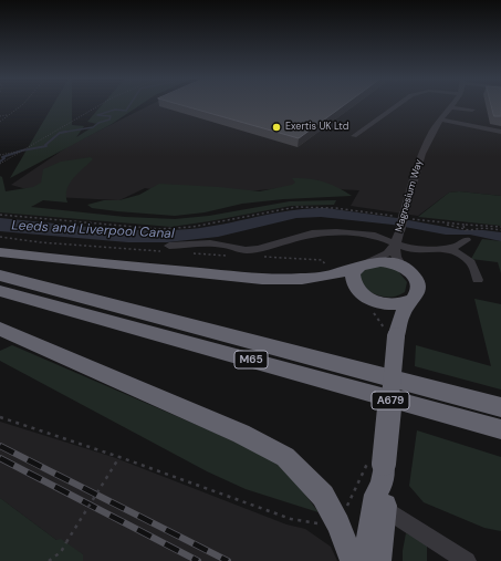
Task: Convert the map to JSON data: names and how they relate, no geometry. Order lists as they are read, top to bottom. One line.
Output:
{"streets":{"highway":["M65","A679"],"street":["Magnesium Way"]},"crossings":[["Magnesium Way","A679"]],"water":["Leeds and Liverpool Canal"],"places":["Exertis UK Ltd"]}
